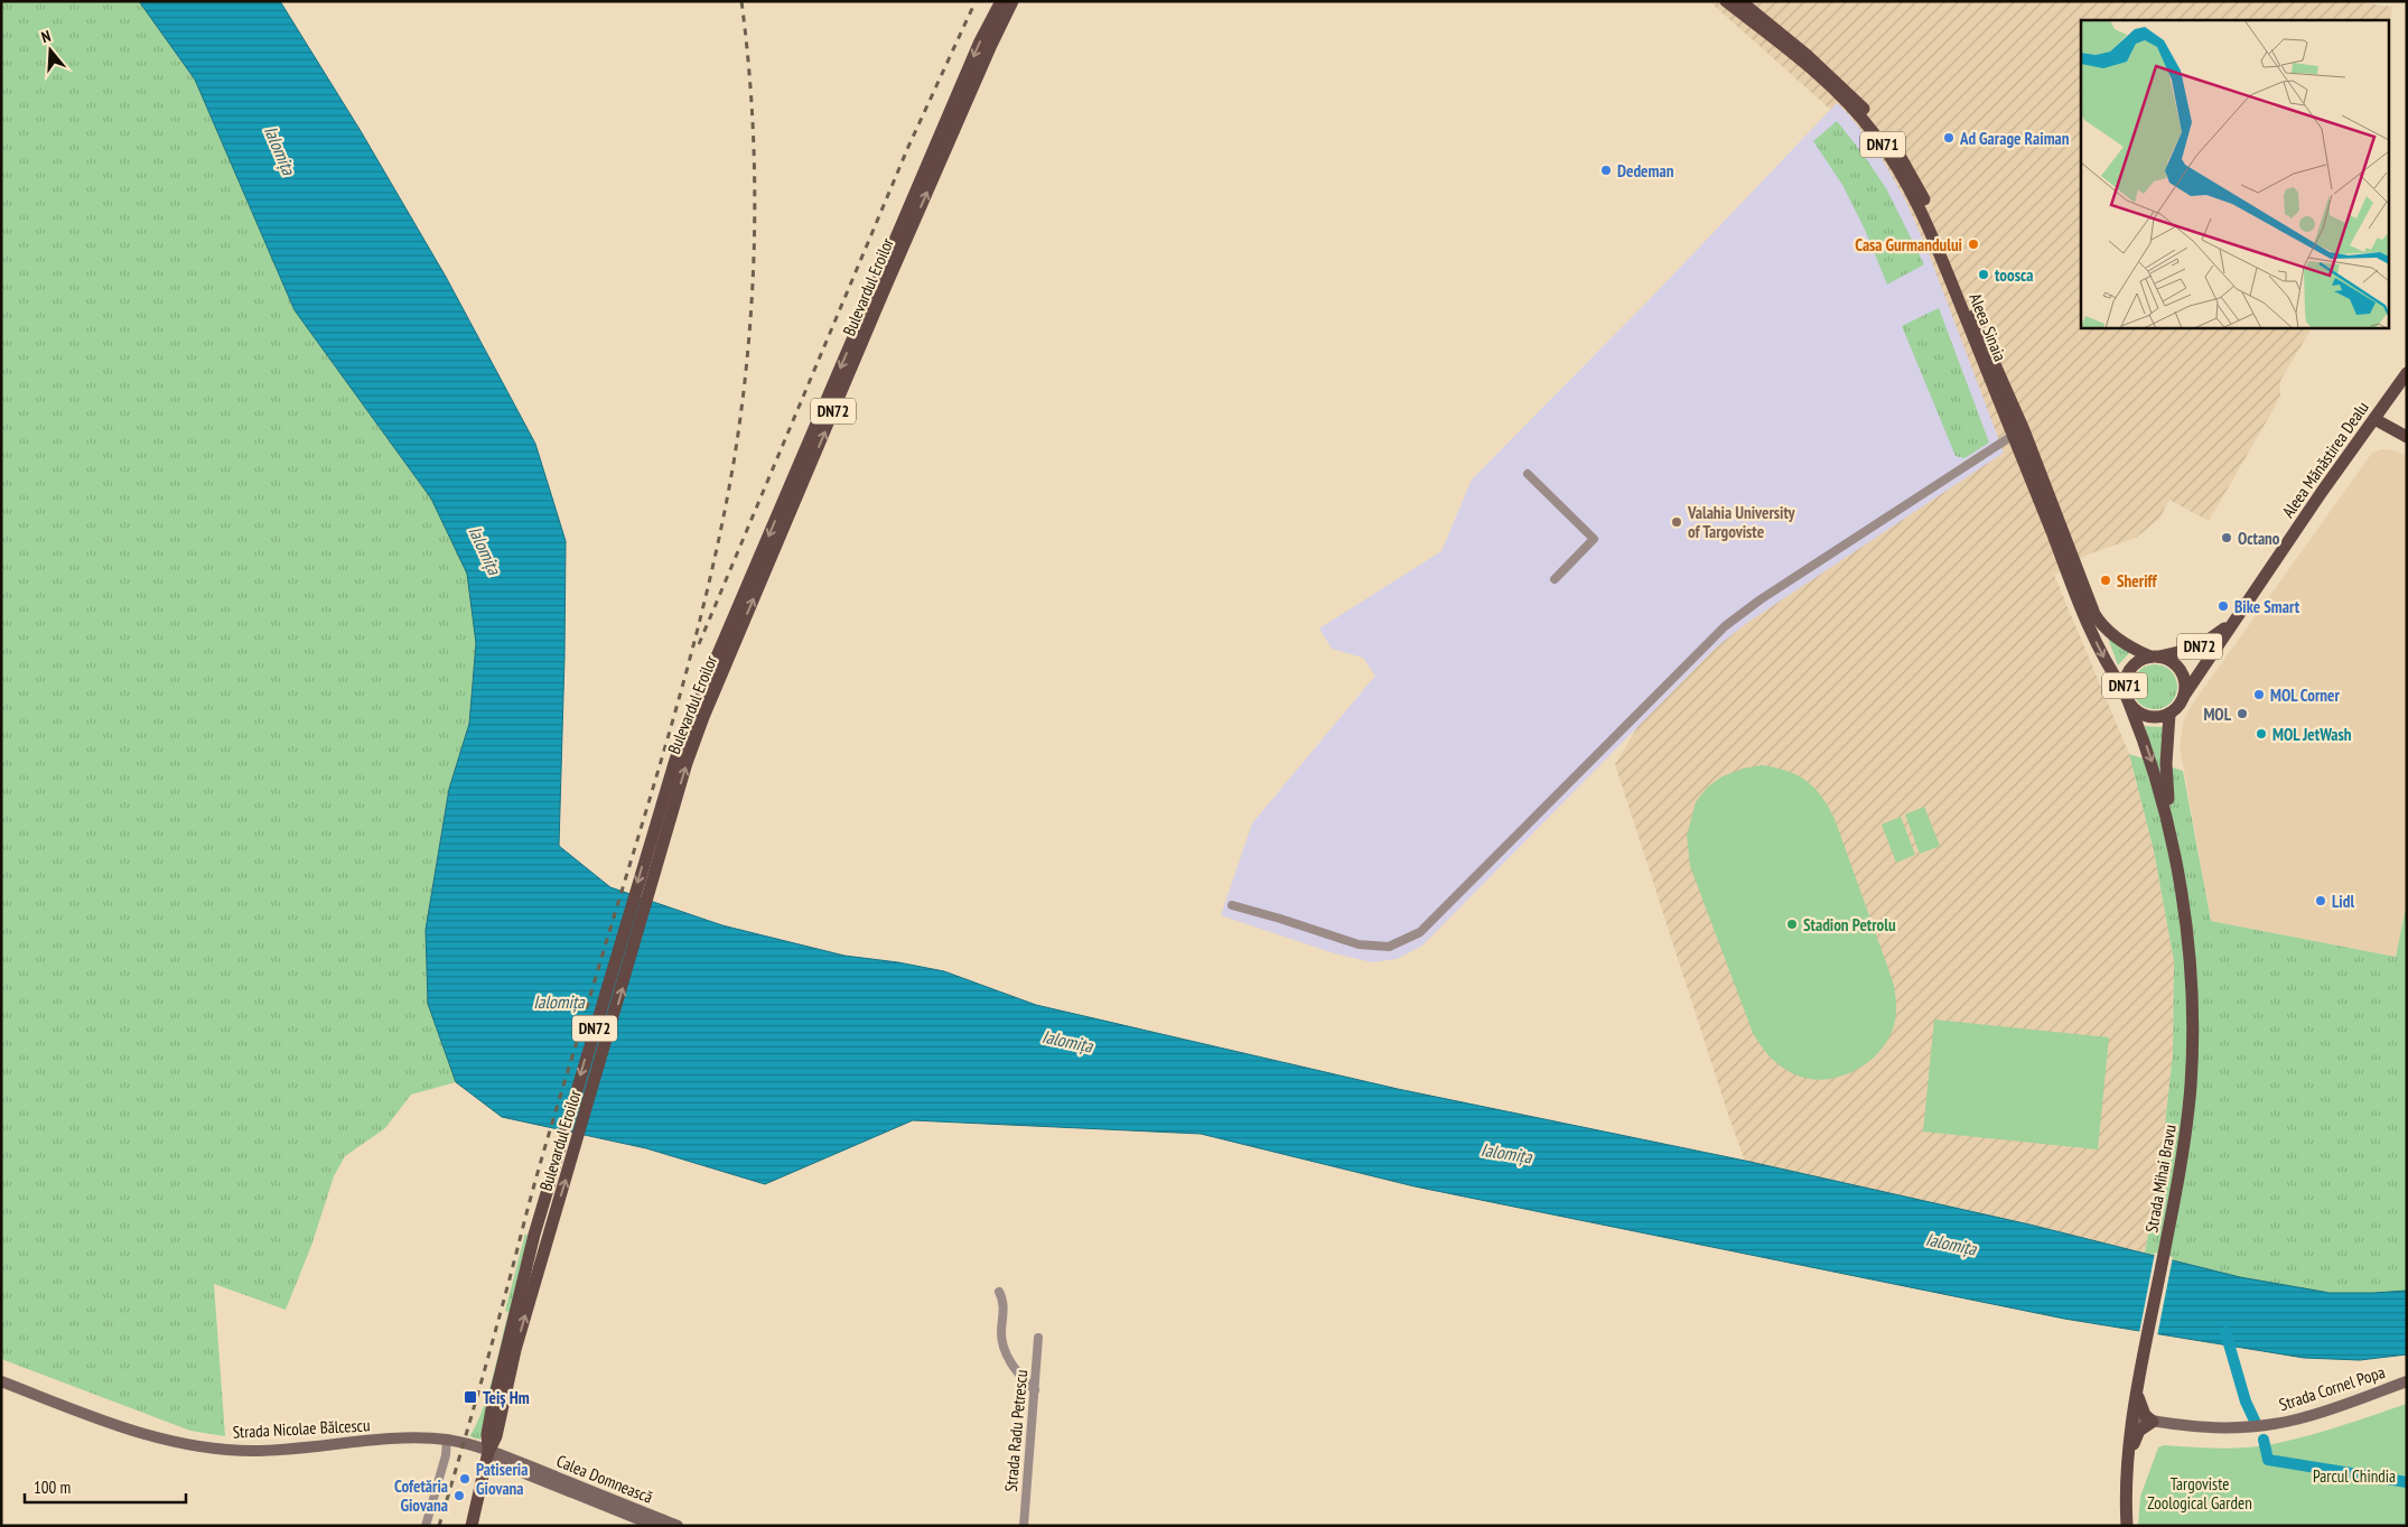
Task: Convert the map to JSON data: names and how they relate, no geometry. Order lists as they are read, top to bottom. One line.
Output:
{"streets":{"main road":["DN71","Bulevardul Eroilor","Aleea Sinaia","DN72","Aleea Mănăstirea Dealu","Strada Mihai Bravu","Strada Cornel Popa","Strada Nicolae Bălcescu","Calea Domnească"],"street":["Strada Radu Petrescu"]},"crossings":[["DN71","Aleea Sinaia"],["DN71","Aleea Mănăstirea Dealu"],["DN71","Strada Mihai Bravu"],["Bulevardul Eroilor","Strada Nicolae Bălcescu"],["Bulevardul Eroilor","Calea Domnească"],["Aleea Sinaia","Aleea Mănăstirea Dealu"],["Aleea Sinaia","Strada Mihai Bravu"],["Aleea Mănăstirea Dealu","Strada Mihai Bravu"],["Strada Mihai Bravu","Strada Cornel Popa"],["Strada Nicolae Bălcescu","Calea Domnească"]],"water":["Ialomița"],"parks":["Parcul Chindia","Targoviste Zoological Garden"],"places":{"other":["Ad Garage Raiman","Dedeman","Casa Gurmandului","toosca","Valahia University of Targoviste","Octano","Sheriff","Bike Smart","MOL Corner","MOL","MOL JetWash","Lidl","Stadion Petrolu","Patiseria Giovana","Cofetăria Giovana"],"transit":["Teiș Hm"]},"scale_bar":"100 m","north":"top"}
